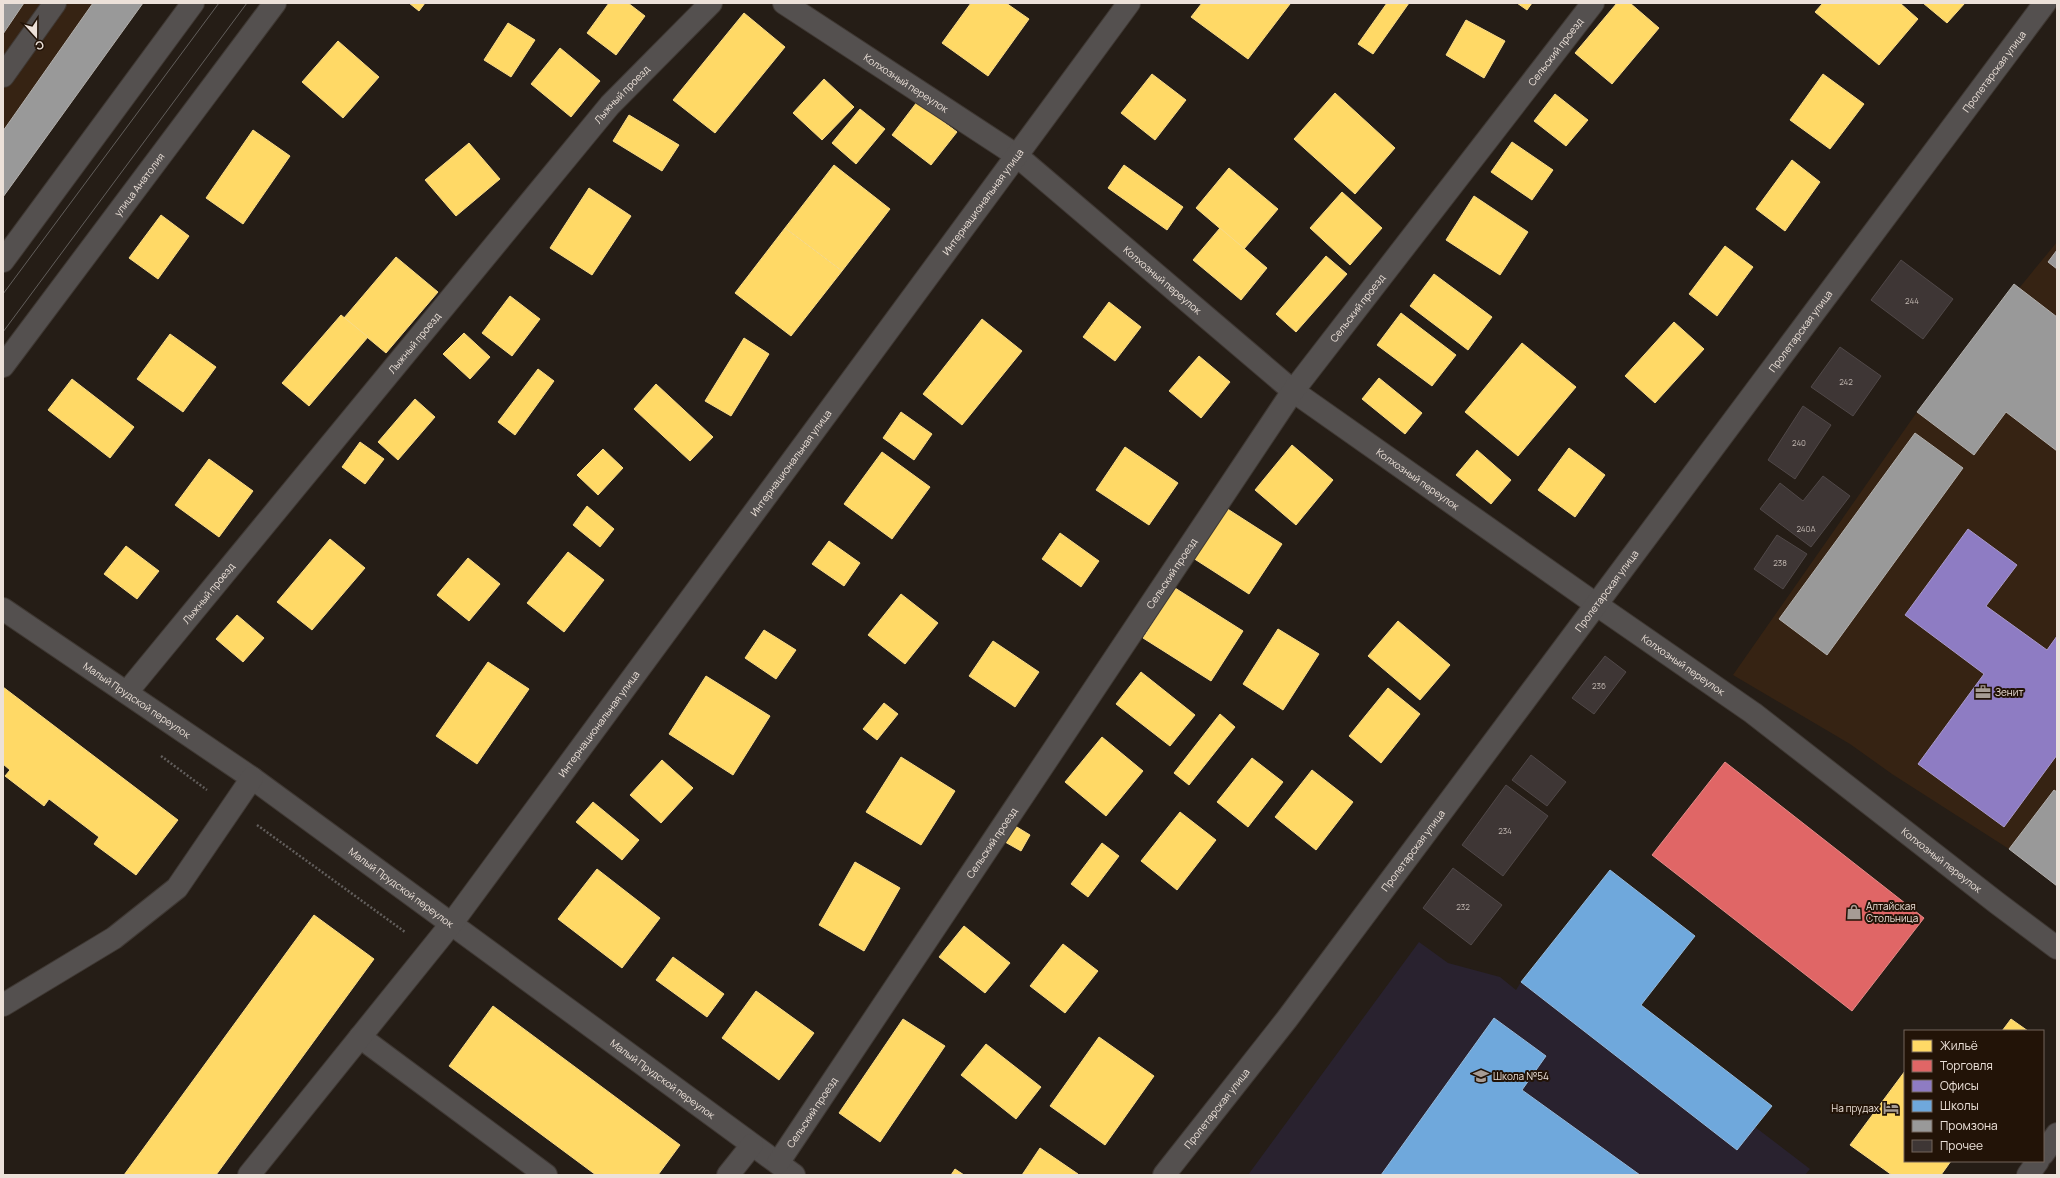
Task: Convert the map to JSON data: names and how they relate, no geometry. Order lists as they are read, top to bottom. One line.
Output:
{"streets":{"street":["Сельский проезд","Пролетарская улица","Колхозный переулок","Лыжный проезд","улица Анатолия","Интернациональная улица","Малый Прудской переулок"]},"crossings":[["Сельский проезд","Колхозный переулок"],["Сельский проезд","Малый Прудской переулок"],["Пролетарская улица","Колхозный переулок"],["Колхозный переулок","Интернациональная улица"],["Лыжный проезд","Малый Прудской переулок"],["Интернациональная улица","Малый Прудской переулок"]],"places":{"office":["Зенит"],"shop":["Алтайская Стольница"],"school or university":["Школа №54"],"hotel":["На прудах"]},"house_numbers":["244","242","240","240А","238","236","234","232"],"legend":["Жильё","Торговля","Офисы","Школы","Промзона","Прочее"],"north":"bottom"}
